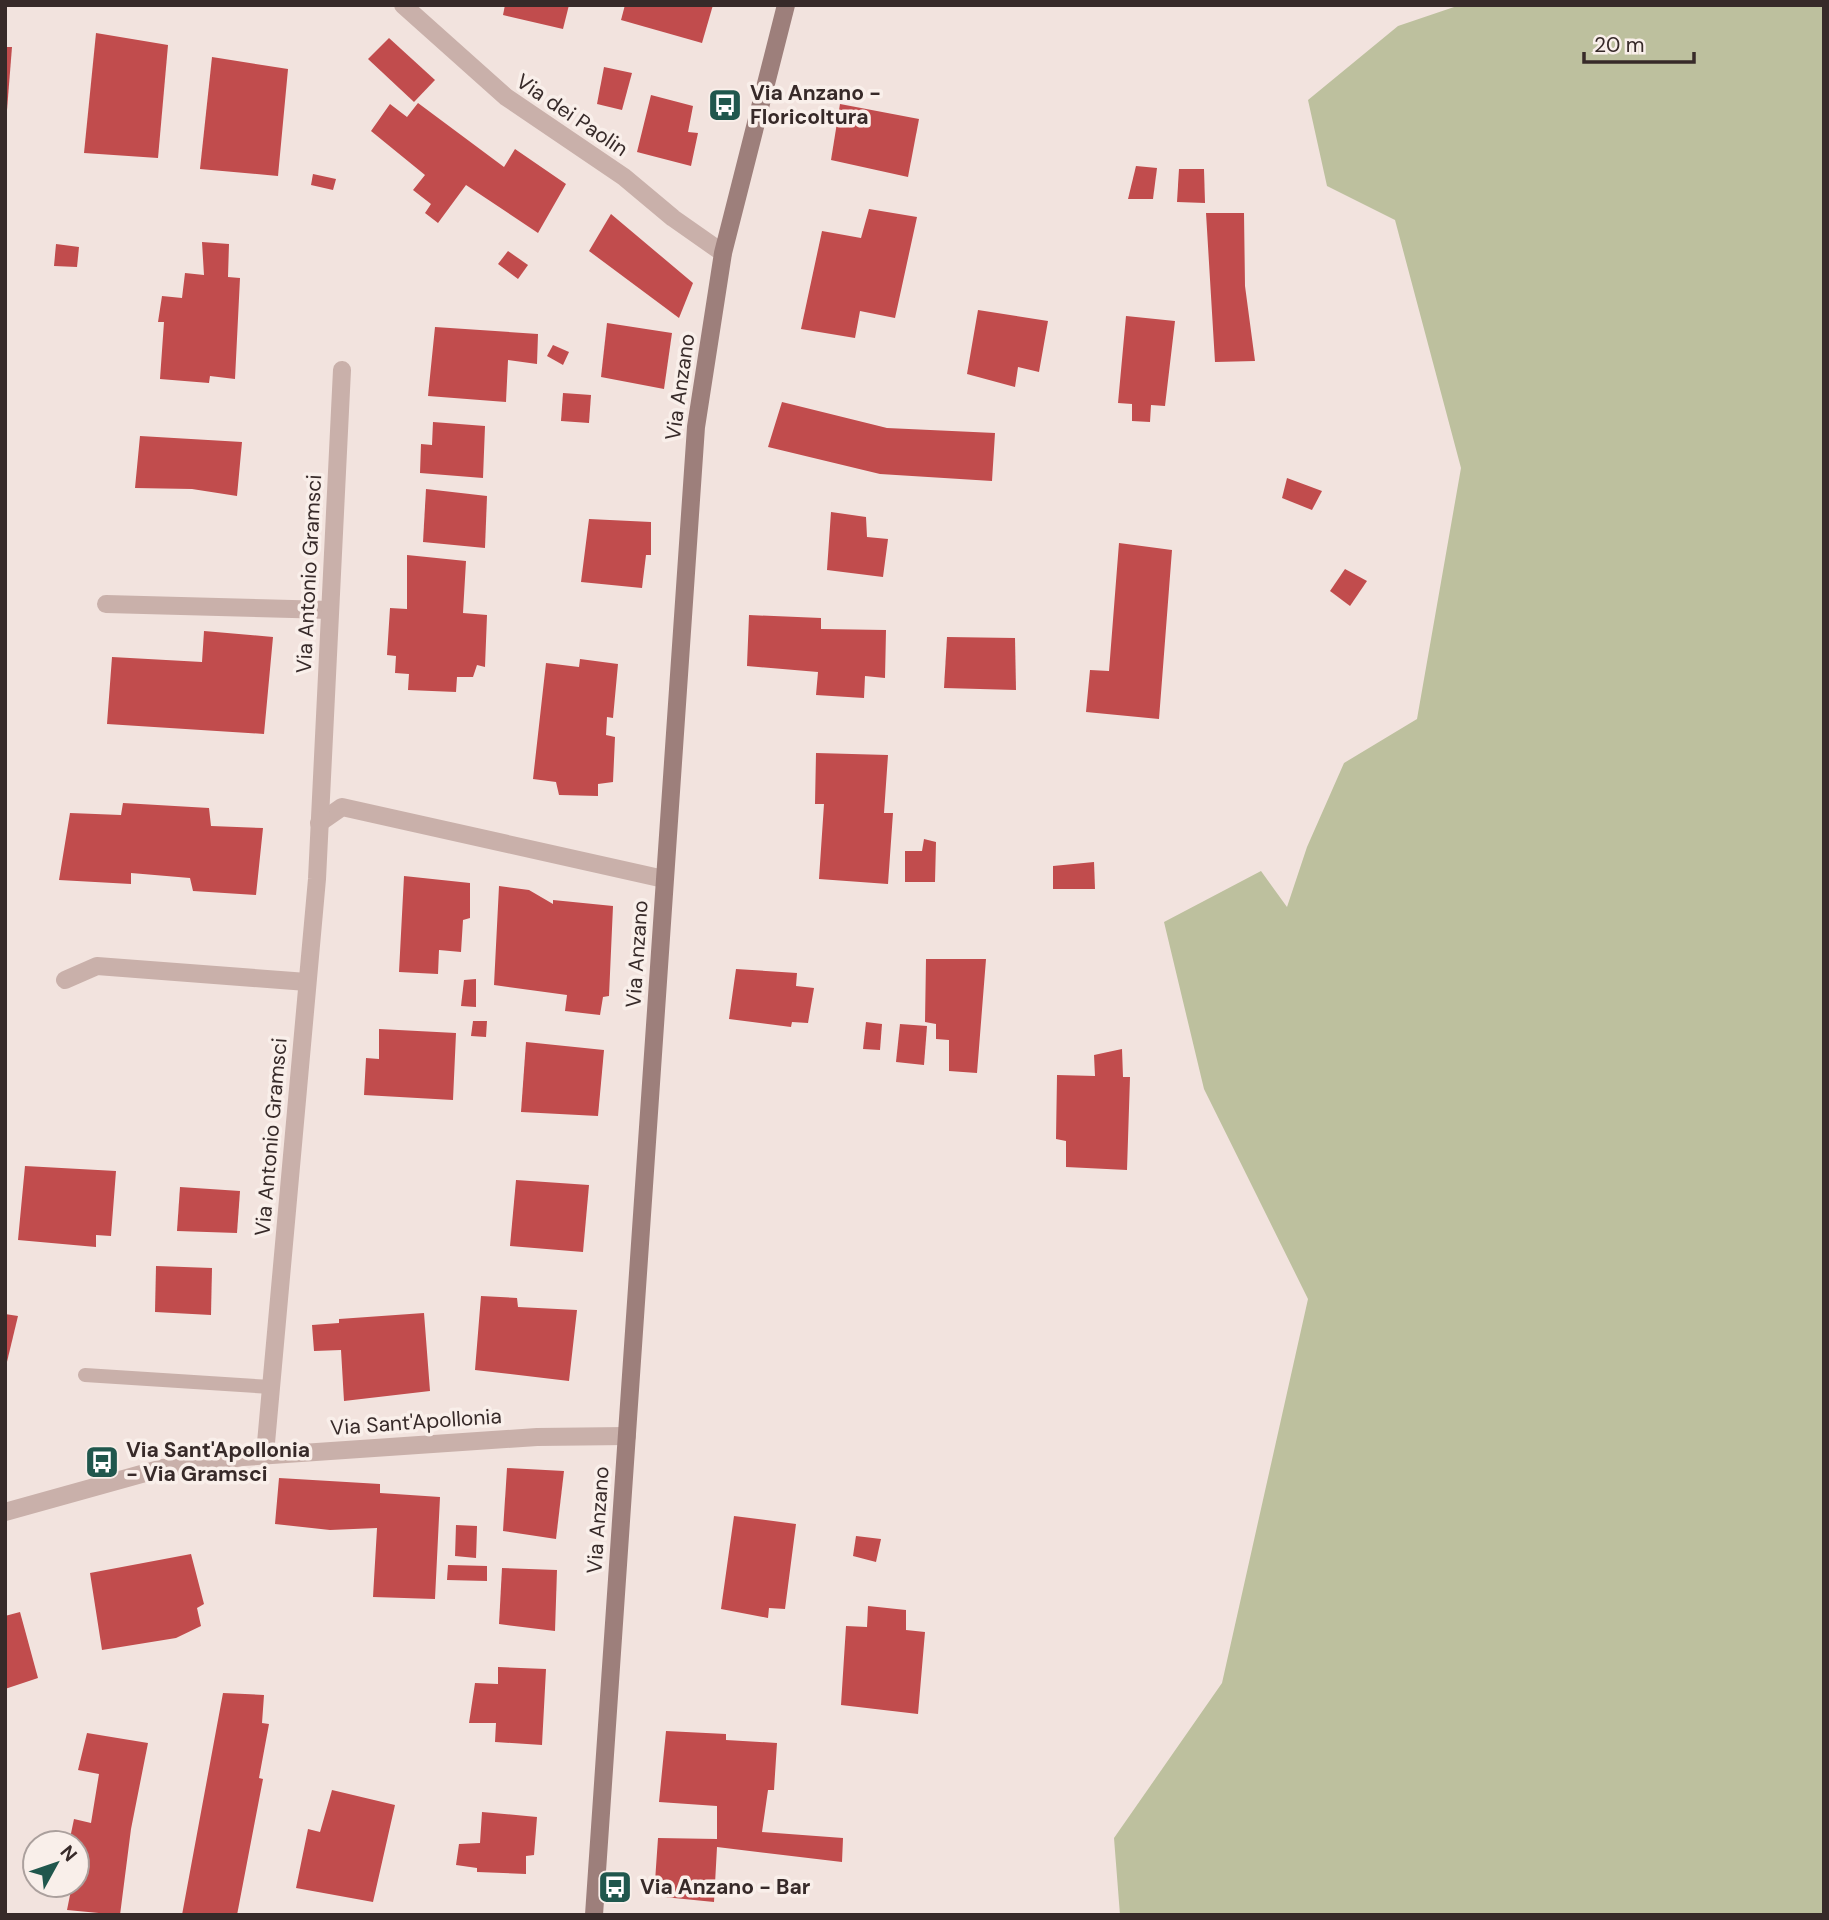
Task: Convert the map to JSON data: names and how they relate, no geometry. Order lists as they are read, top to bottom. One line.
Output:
{"streets":{"main road":["Via Anzano"],"street":["Via dei Paolin","Via Antonio Gramsci","Via Sant'Apollonia"]},"crossings":[["Via dei Paolin","Via Anzano"],["Via Anzano","Via Sant'Apollonia"],["Via Antonio Gramsci","Via Sant'Apollonia"]],"places":{"bus stop":["Via Anzano - Floricoltura","Via Sant'Apollonia - Via Gramsci","Via Anzano - Bar"]},"scale_bar":"20 m","north":"top right"}
